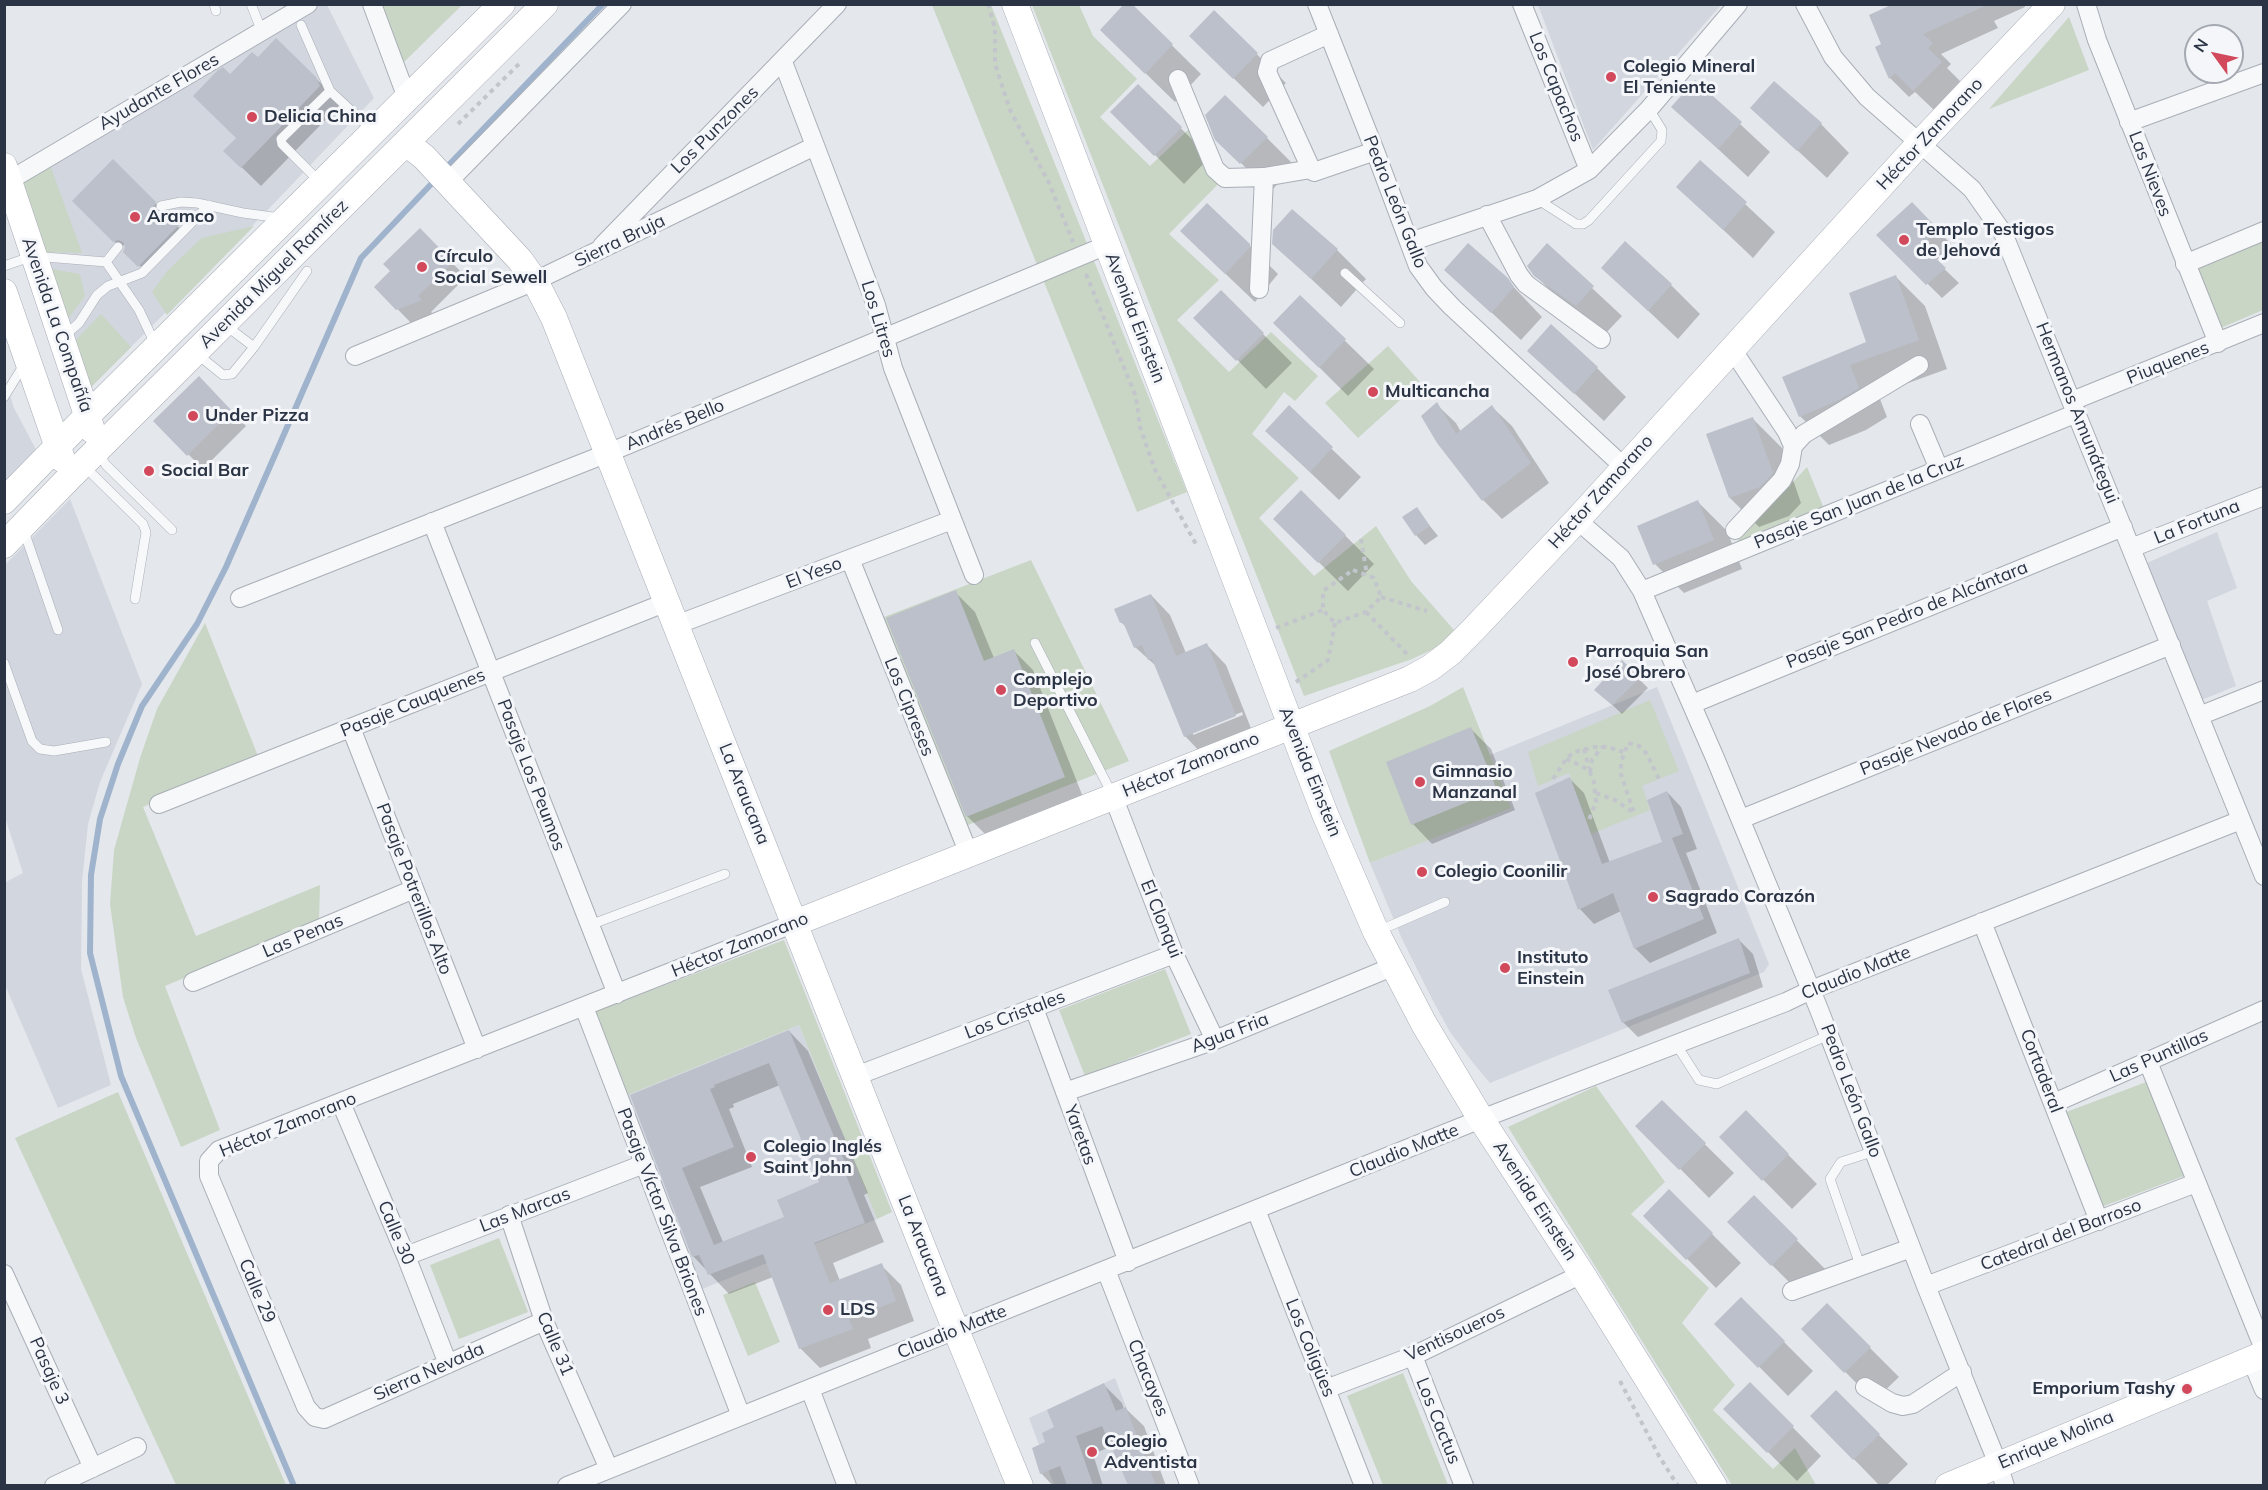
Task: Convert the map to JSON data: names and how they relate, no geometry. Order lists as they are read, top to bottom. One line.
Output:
{"streets":{"main road":["Héctor Zamorano","Avenida Miguel Ramírez","Avenida Einstein","Avenida La Compañía","La Araucana","Enrique Molina"],"street":["Los Capachos","Ayudante Flores","Los Punzones","Las Nieves","Pedro León Gallo","Sierra Bruja","Los Litres","Piuquenes","Hermanos Amunátegui","Andrés Bello","Pasaje San Juan de la Cruz","La Fortuna","El Yeso","Pasaje San Pedro de Alcántara","Pasaje Cauquenes","Los Cipreses","Pasaje Nevado de Flores","Pasaje Los Peumos","Pasaje Potrerillos Alto","El Clonqui","Las Penas","Claudio Matte","Los Cristales","Agua Fria","Las Puntillas","Cortaderal","Yaretas","Las Marcas","Pasaje Víctor Silva Briones","Calle 30","Catedral del Barroso","Calle 29","Ventisoueros","Calle 31","Los Coligües","Pasaje 3","Sierra Nevada","Chacayes","Los Cactus"]},"crossings":[["Ayudante Flores","Avenida La Compañía"],["Los Punzones","Sierra Bruja"],["Los Punzones","Los Litres"],["Héctor Zamorano","Pedro León Gallo"],["Héctor Zamorano","Avenida Einstein"],["Héctor Zamorano","Hermanos Amunátegui"],["Héctor Zamorano","Los Cipreses"],["Héctor Zamorano","Pasaje Los Peumos"],["Héctor Zamorano","La Araucana"],["Héctor Zamorano","Pasaje Potrerillos Alto"],["Héctor Zamorano","El Clonqui"],["Héctor Zamorano","Pasaje Víctor Silva Briones"],["Héctor Zamorano","Calle 30"],["Héctor Zamorano","Calle 29"],["Las Nieves","Piuquenes"],["Pedro León Gallo","Pasaje San Juan de la Cruz"],["Pedro León Gallo","Pasaje San Pedro de Alcántara"],["Pedro León Gallo","Pasaje Nevado de Flores"],["Pedro León Gallo","Claudio Matte"],["Pedro León Gallo","Catedral del Barroso"],["Pedro León Gallo","Enrique Molina"],["Sierra Bruja","Los Litres"],["Sierra Bruja","La Araucana"],["Avenida Miguel Ramírez","Avenida La Compañía"],["Avenida Miguel Ramírez","La Araucana"],["Avenida Einstein","Andrés Bello"],["Avenida Einstein","Claudio Matte"],["Avenida Einstein","Agua Fria"],["Avenida Einstein","Ventisoueros"],["Los Litres","Andrés Bello"],["Los Litres","El Yeso"],["Piuquenes","Hermanos Amunátegui"],["Piuquenes","Pasaje San Juan de la Cruz"],["Hermanos Amunátegui","Pasaje San Juan de la Cruz"],["Hermanos Amunátegui","La Fortuna"],["Hermanos Amunátegui","Pasaje San Pedro de Alcántara"],["Hermanos Amunátegui","Pasaje Nevado de Flores"],["Hermanos Amunátegui","Claudio Matte"],["Andrés Bello","Pasaje Los Peumos"],["Andrés Bello","La Araucana"],["El Yeso","Pasaje Cauquenes"],["El Yeso","Los Cipreses"],["El Yeso","La Araucana"],["Pasaje Cauquenes","Pasaje Los Peumos"],["Pasaje Cauquenes","La Araucana"],["Pasaje Cauquenes","Pasaje Potrerillos Alto"],["La Araucana","Claudio Matte"],["La Araucana","Los Cristales"],["Pasaje Potrerillos Alto","Las Penas"],["El Clonqui","Los Cristales"],["El Clonqui","Agua Fria"],["Claudio Matte","Cortaderal"],["Claudio Matte","Yaretas"],["Claudio Matte","Pasaje Víctor Silva Briones"],["Claudio Matte","Calle 31"],["Claudio Matte","Los Coligües"],["Claudio Matte","Chacayes"],["Los Cristales","Yaretas"],["Agua Fria","Yaretas"],["Las Puntillas","Cortaderal"],["Cortaderal","Catedral del Barroso"],["Las Marcas","Pasaje Víctor Silva Briones"],["Las Marcas","Calle 30"],["Las Marcas","Calle 31"],["Calle 30","Sierra Nevada"],["Calle 29","Sierra Nevada"],["Ventisoueros","Los Coligües"],["Ventisoueros","Los Cactus"],["Calle 31","Sierra Nevada"]],"places":["Colegio Mineral El Teniente","Delicia China","Aramco","Templo Testigos de Jehová","Círculo Social Sewell","Multicancha","Under Pizza","Social Bar","Parroquia San José Obrero","Complejo Deportivo","Gimnasio Manzanal","Colegio Coonilir","Sagrado Corazón","Instituto Einstein","Colegio Inglés Saint John","LDS","Emporium Tashy","Colegio Adventista"],"north":"top left"}
